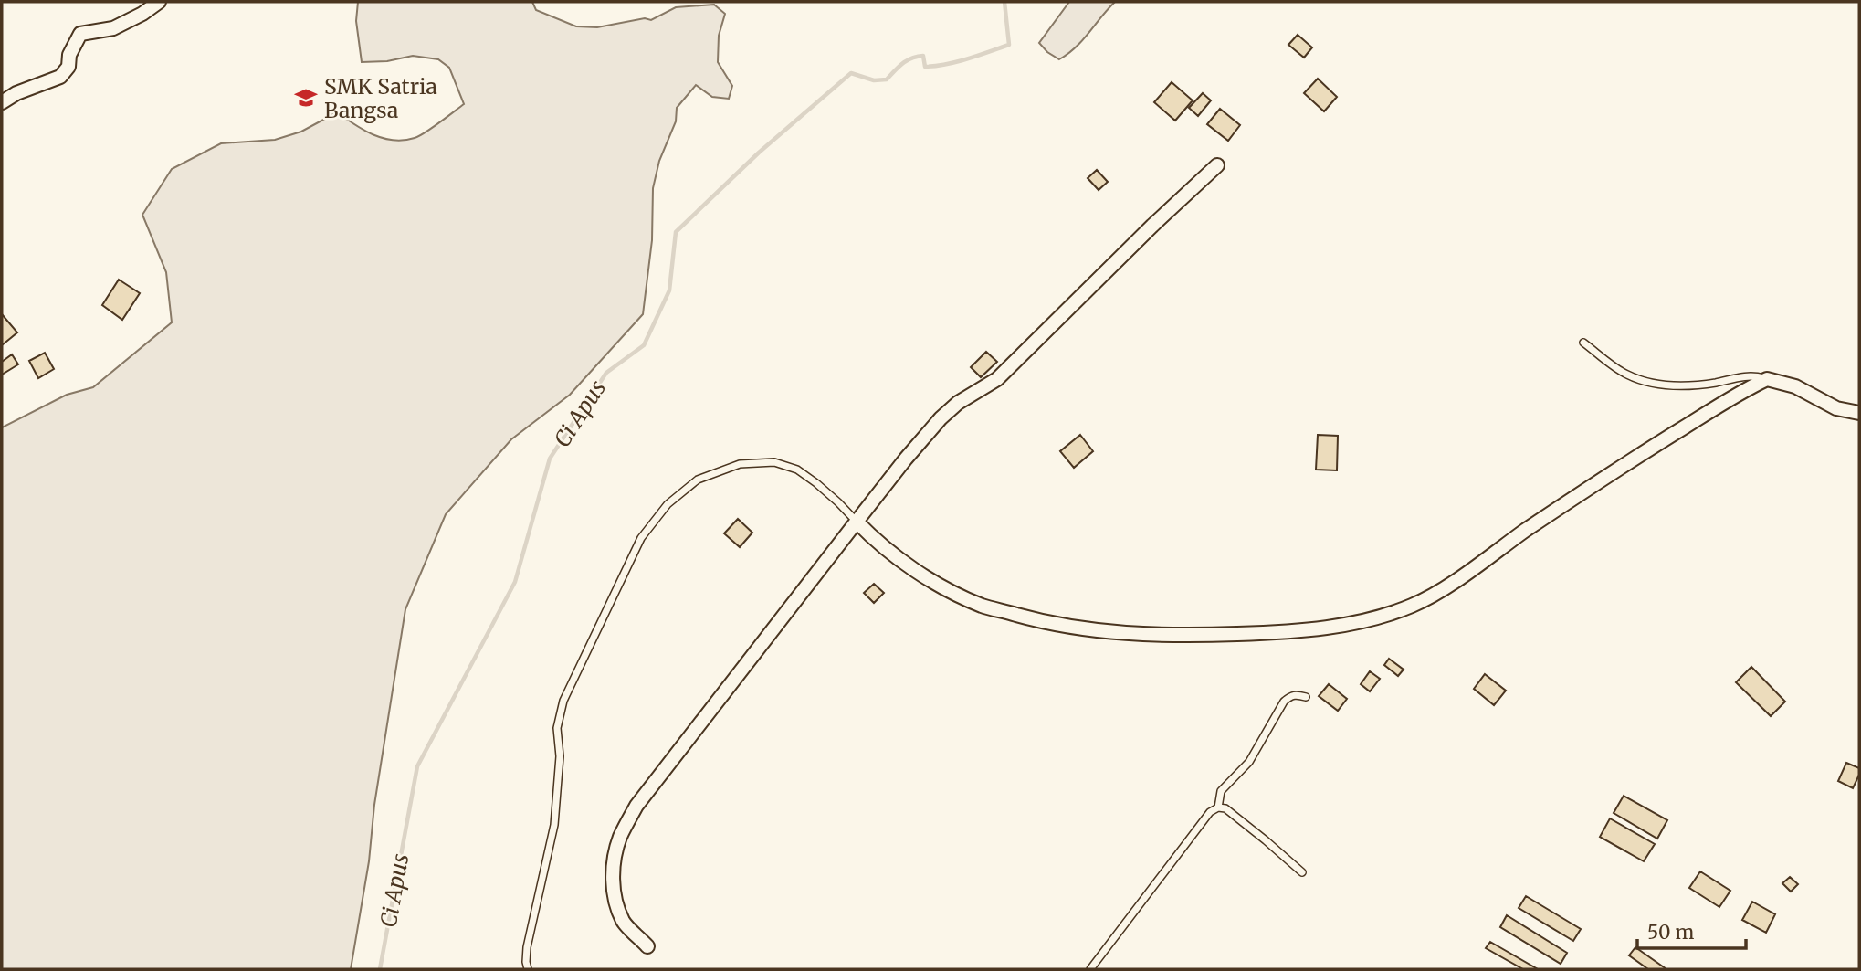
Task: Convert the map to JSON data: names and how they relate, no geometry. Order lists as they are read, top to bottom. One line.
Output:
{"water":["Ci Apus"],"places":{"school or university":["SMK Satria Bangsa"]},"scale_bar":"50 m"}
